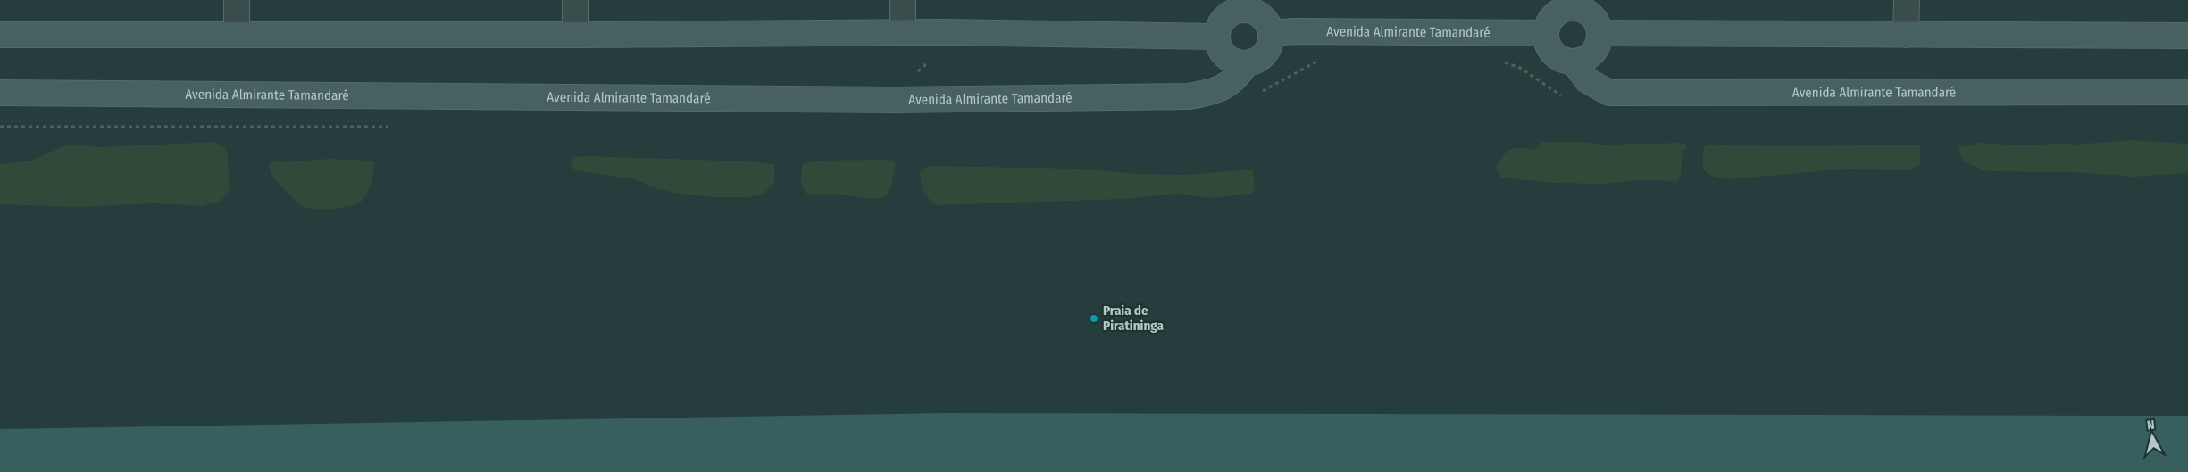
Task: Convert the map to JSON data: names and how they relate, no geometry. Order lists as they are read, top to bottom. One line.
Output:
{"streets":{"street":["Avenida Almirante Tamandaré"]},"places":["Praia de Piratininga"],"north":"top"}
